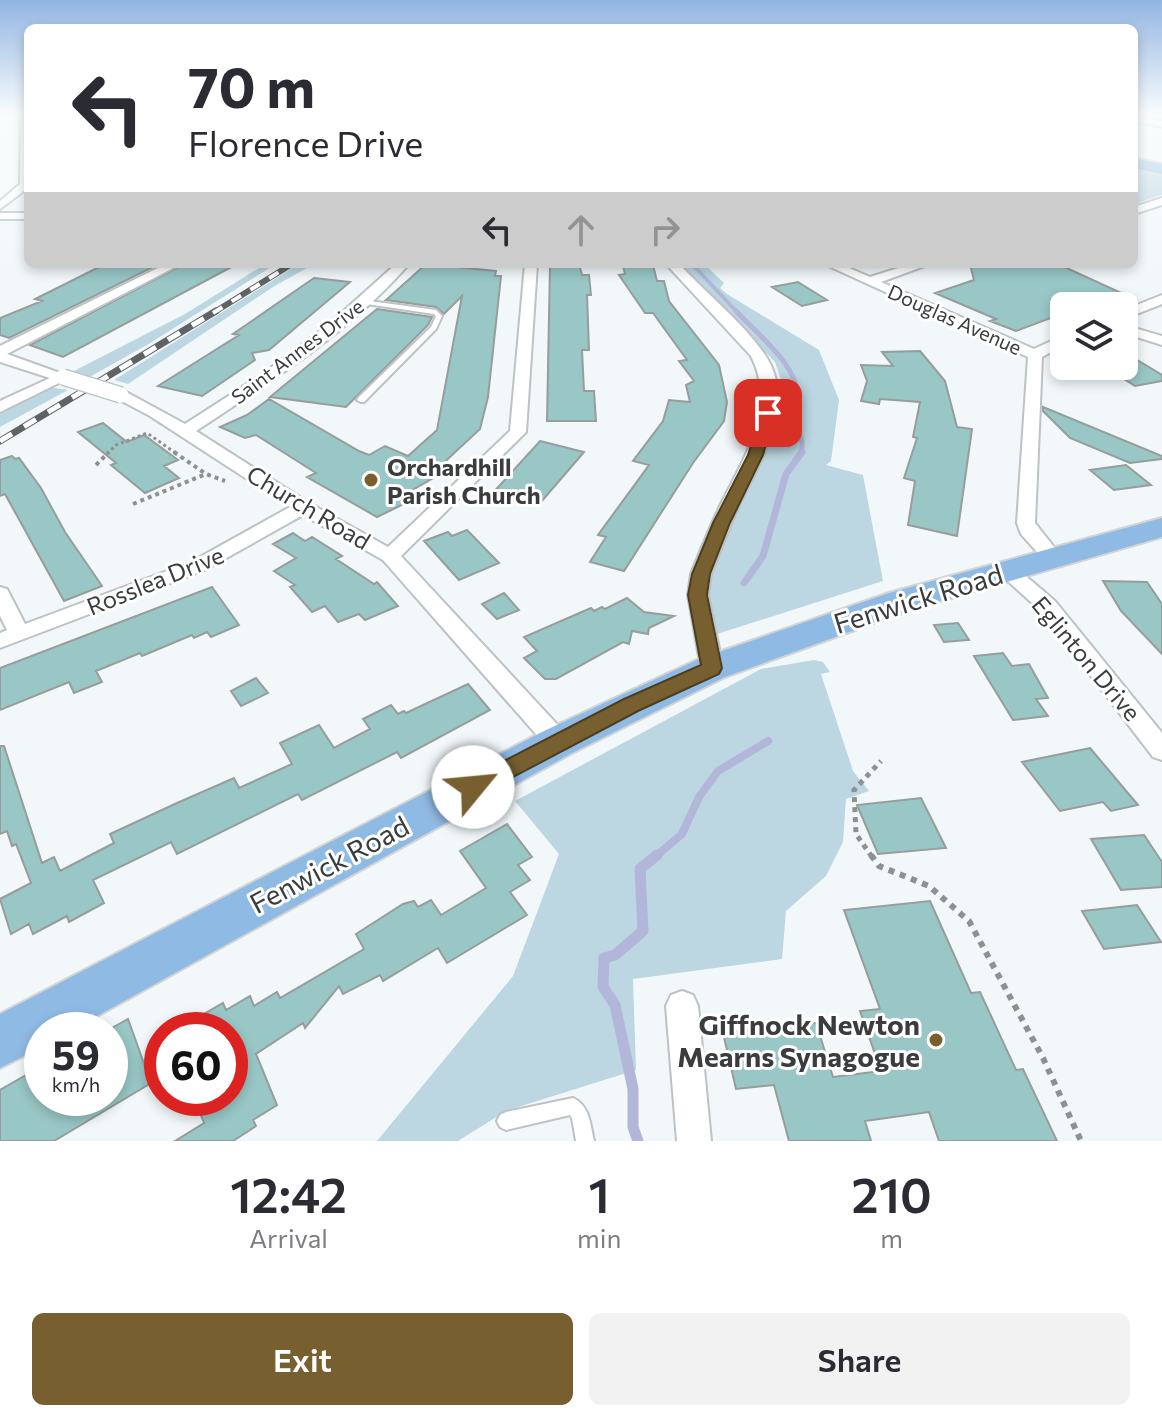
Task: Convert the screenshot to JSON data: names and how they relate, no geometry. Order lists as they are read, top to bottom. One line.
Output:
{"streets":{"main road":["Fenwick Road"],"street":["Douglas Avenue","Saint Annes Drive","Church Road","Rosslea Drive","Eglinton Drive"]},"crossings":[["Saint Annes Drive","Church Road"],["Church Road","Rosslea Drive"],["Church Road","Fenwick Road"],["Fenwick Road","Eglinton Drive"]],"places":["Orchardhill Parish Church","Giffnock Newton Mearns Synagogue"],"page":{"turn":["70 m","Florence Drive"],"speed":"59 km/h","limit":"60","eta":["12:42","Arrival","1","min","210","m"],"buttons":["Exit","Share"]}}
